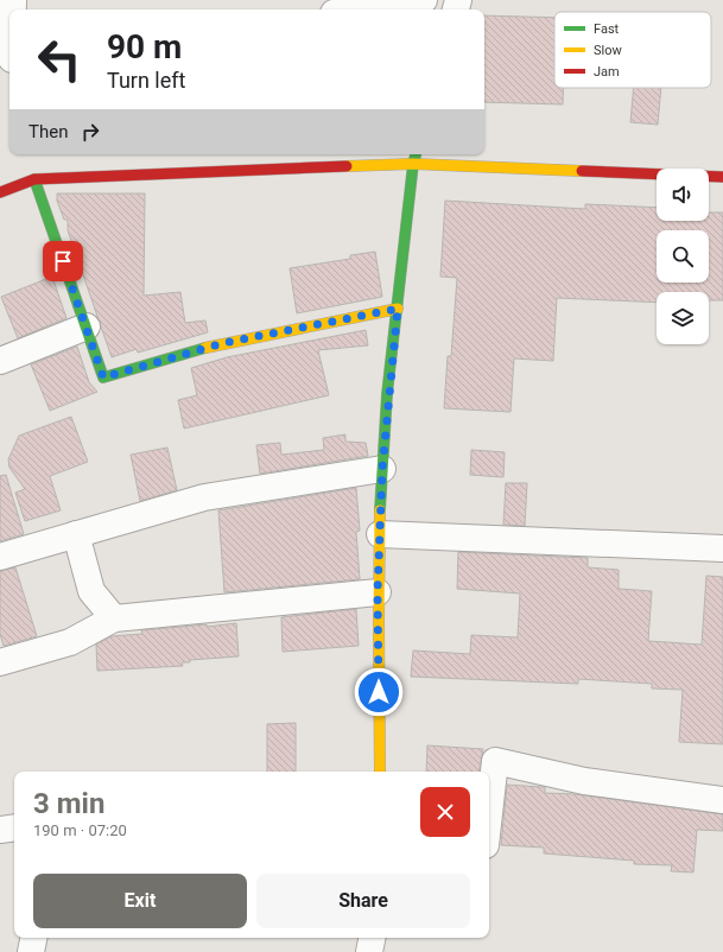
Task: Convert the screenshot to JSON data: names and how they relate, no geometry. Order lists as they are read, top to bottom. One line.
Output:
{"legend":["Fast","Slow","Jam"],"page":{"turn":["90 m","Turn left"],"then":"Then","heading":["3 min","190 m · 07:20"],"buttons":["Exit","Share"]}}
